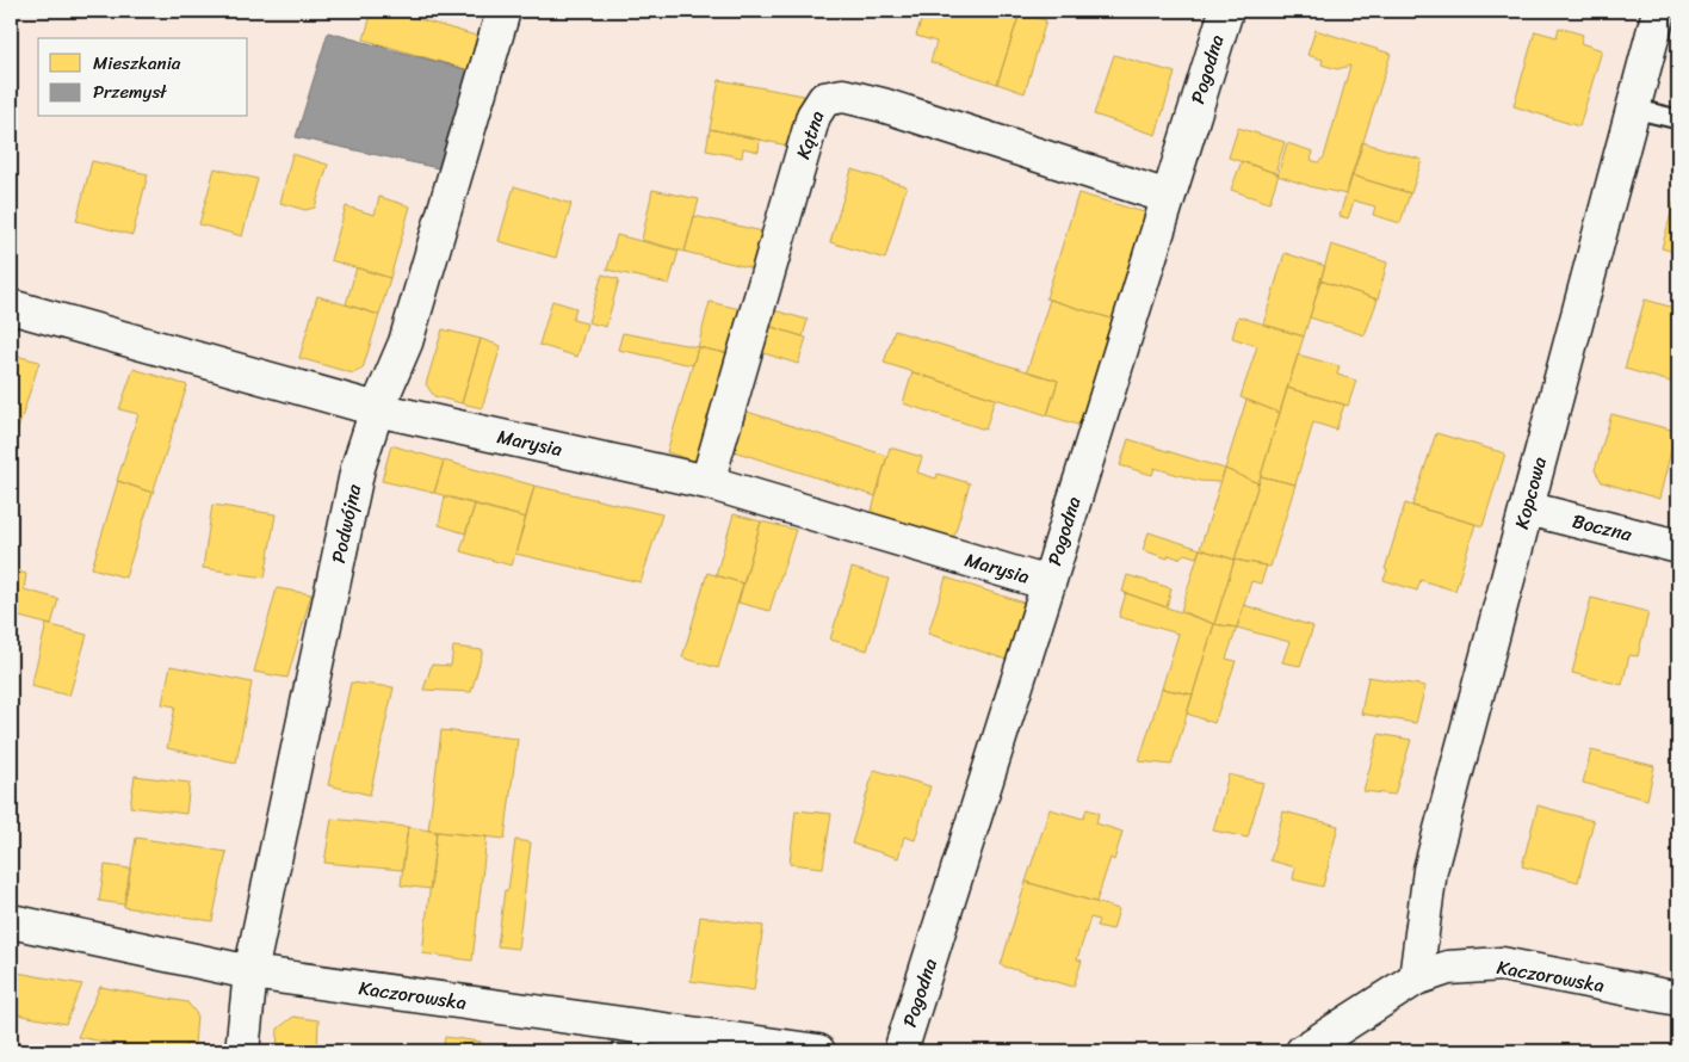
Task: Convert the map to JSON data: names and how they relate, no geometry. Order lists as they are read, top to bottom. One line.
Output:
{"streets":{"street":["Pogodna","Kątna","Marysia","Kopcowa","Podwójna","Boczna","Kaczorowska"]},"crossings":[["Pogodna","Kątna"],["Pogodna","Marysia"],["Kątna","Marysia"],["Marysia","Podwójna"],["Kopcowa","Boczna"],["Kopcowa","Kaczorowska"],["Podwójna","Kaczorowska"]],"legend":["Mieszkania","Przemysł"]}
